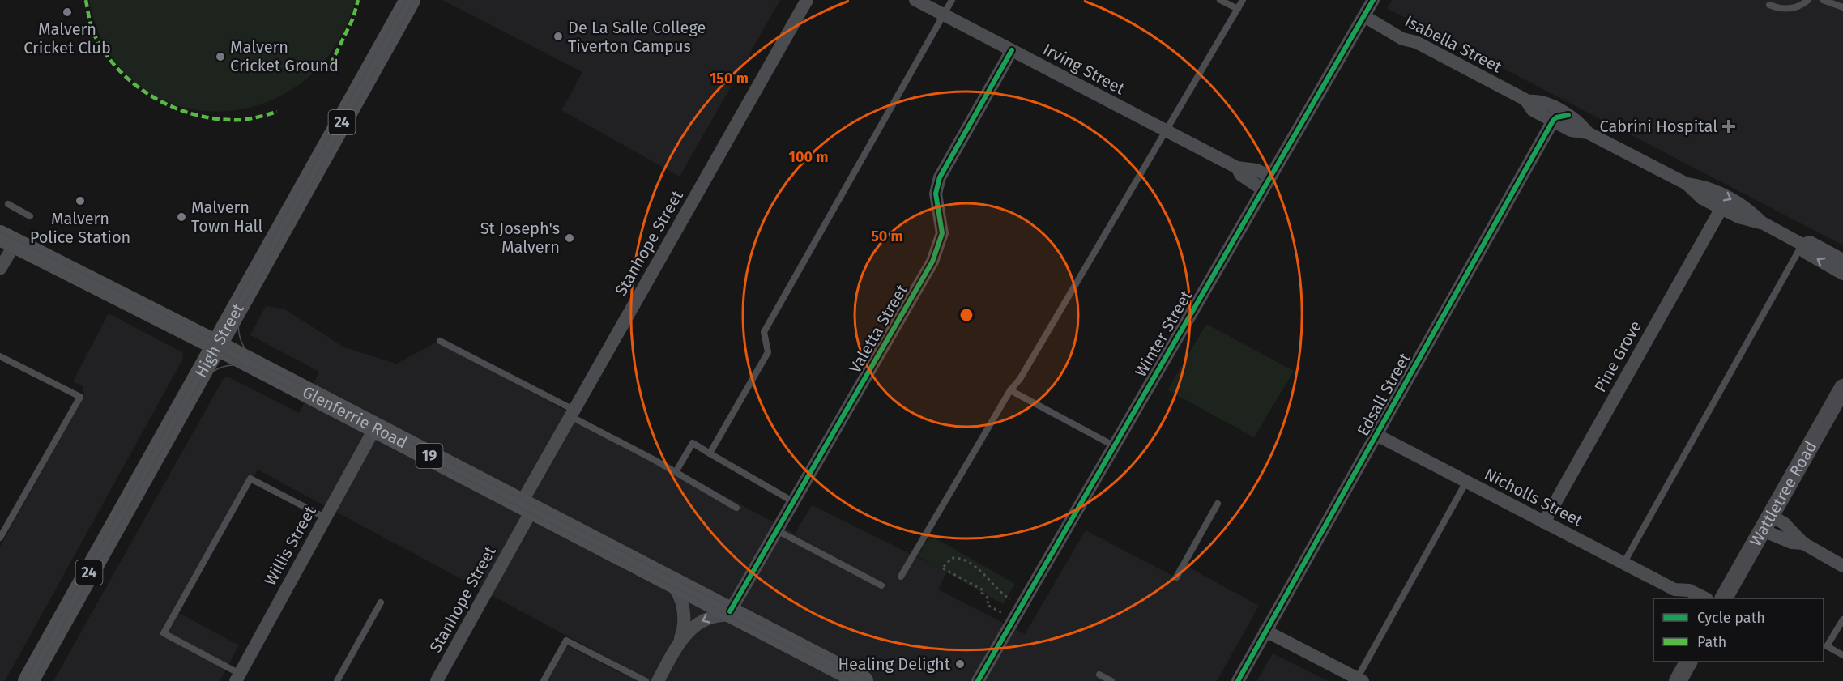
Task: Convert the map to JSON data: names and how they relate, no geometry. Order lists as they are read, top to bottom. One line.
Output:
{"streets":{"main road":["24","High Street","Glenferrie Road","19","Wattletree Road"],"street":["Isabella Street","Irving Street","Stanhope Street","Valetta Street","Winter Street","Pine Grove","Edsall Street","Nicholls Street","Willis Street"]},"crossings":[["Isabella Street","Winter Street"],["Isabella Street","Pine Grove"],["Isabella Street","Edsall Street"],["Irving Street","Valetta Street"],["Irving Street","Winter Street"],["Stanhope Street","Glenferrie Road"],["Valetta Street","Glenferrie Road"],["High Street","Glenferrie Road"],["Pine Grove","Nicholls Street"],["Edsall Street","Nicholls Street"],["Glenferrie Road","Willis Street"]],"places":{"other":["Malvern Cricket Club","De La Salle College Tiverton Campus","Malvern Cricket Ground","Malvern Police Station","Malvern Town Hall","St Joseph's Malvern","Healing Delight"],"health":["Cabrini Hospital"]},"legend":["Cycle path","Path"],"rings":["150 m","100 m","50 m"]}
